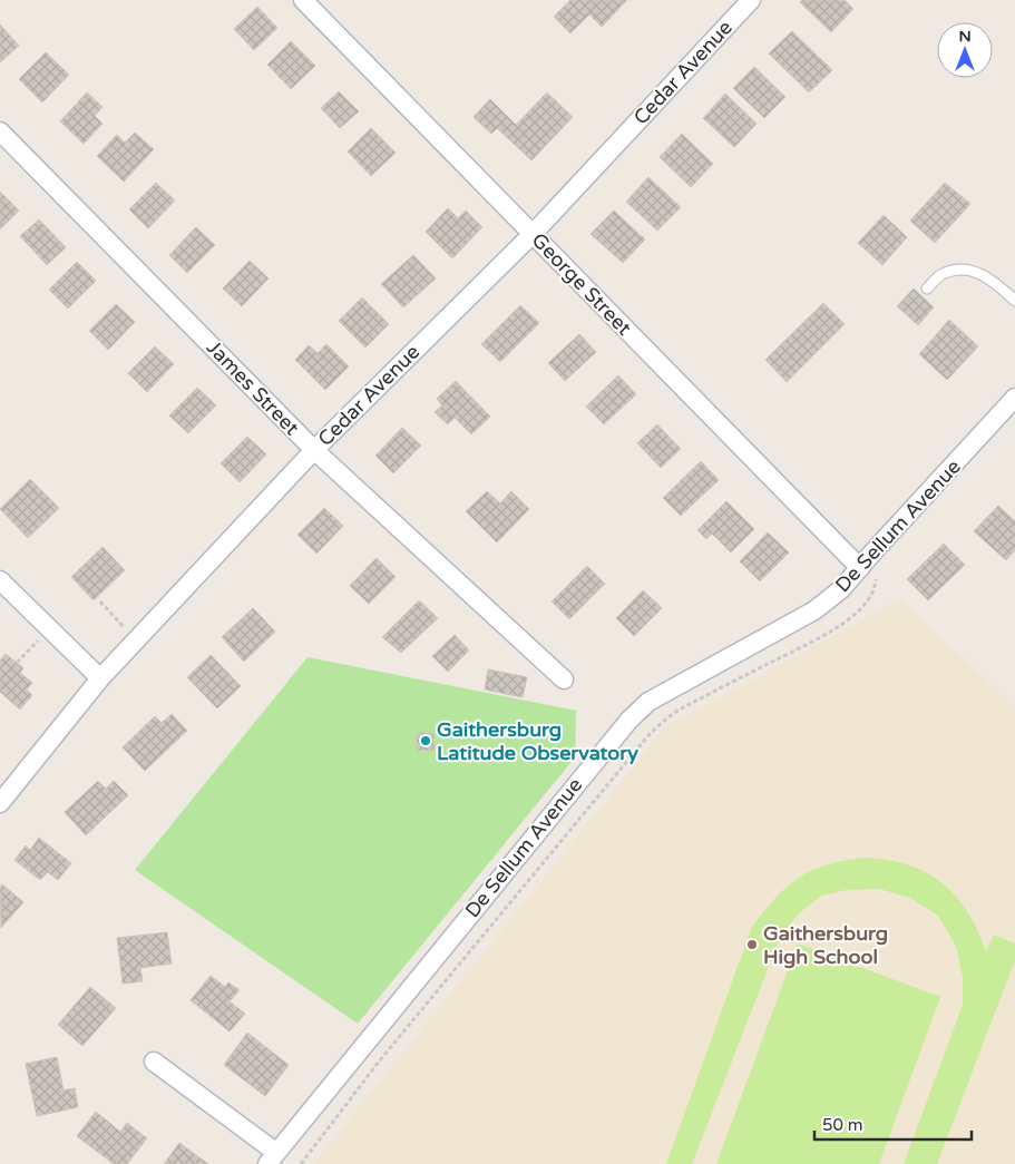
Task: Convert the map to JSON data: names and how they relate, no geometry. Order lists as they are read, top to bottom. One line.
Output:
{"streets":{"street":["Cedar Avenue","George Street","James Street","De Sellum Avenue"]},"crossings":[["Cedar Avenue","George Street"],["Cedar Avenue","James Street"],["George Street","De Sellum Avenue"]],"places":["Gaithersburg Latitude Observatory","Gaithersburg High School"],"scale_bar":"50 m","north":"top"}
